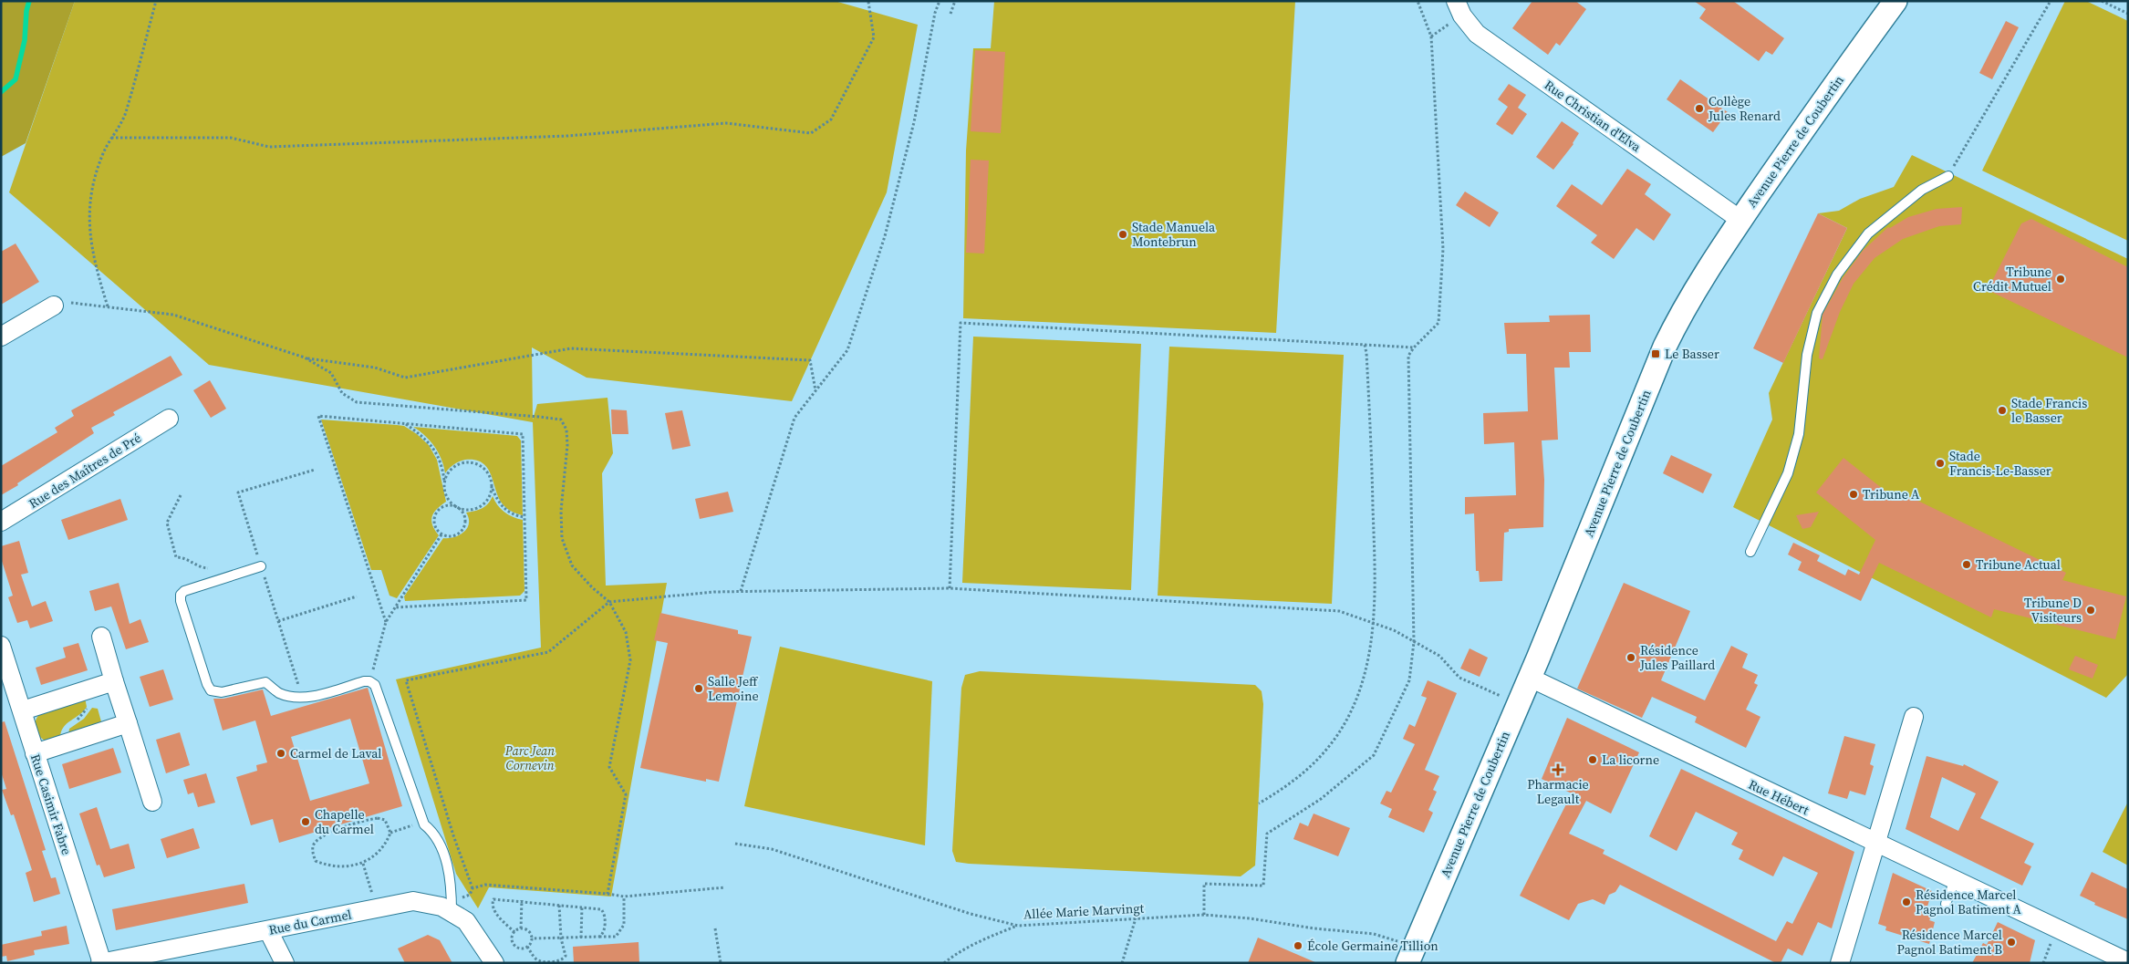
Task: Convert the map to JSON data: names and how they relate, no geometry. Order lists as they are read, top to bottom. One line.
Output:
{"streets":{"street":["Rue Christian d'Elva","Avenue Pierre de Coubertin","Rue des Maîtres de Pré","Rue Hébert","Rue Casimir Fabre","Rue du Carmel"],"path":["Allée Marie Marvingt"]},"crossings":[["Rue Christian d'Elva","Avenue Pierre de Coubertin"],["Avenue Pierre de Coubertin","Rue Hébert"],["Avenue Pierre de Coubertin","Allée Marie Marvingt"],["Rue Casimir Fabre","Rue du Carmel"]],"parks":["Parc Jean Cornevin"],"places":{"other":["Collège Jules Renard","Stade Manuela Montebrun","Tribune Crédit Mutuel","Stade Francis le Basser","Stade Francis-Le-Basser","Tribune A","Tribune Actual","Tribune D Visiteurs","Résidence Jules Paillard","Salle Jeff Lemoine","Carmel de Laval","La licorne","Chapelle du Carmel","Résidence Marcel Pagnol Batiment A","Résidence Marcel Pagnol Batiment B","École Germaine Tillion"],"transit":["Le Basser"],"health":["Pharmacie Legault"]}}
